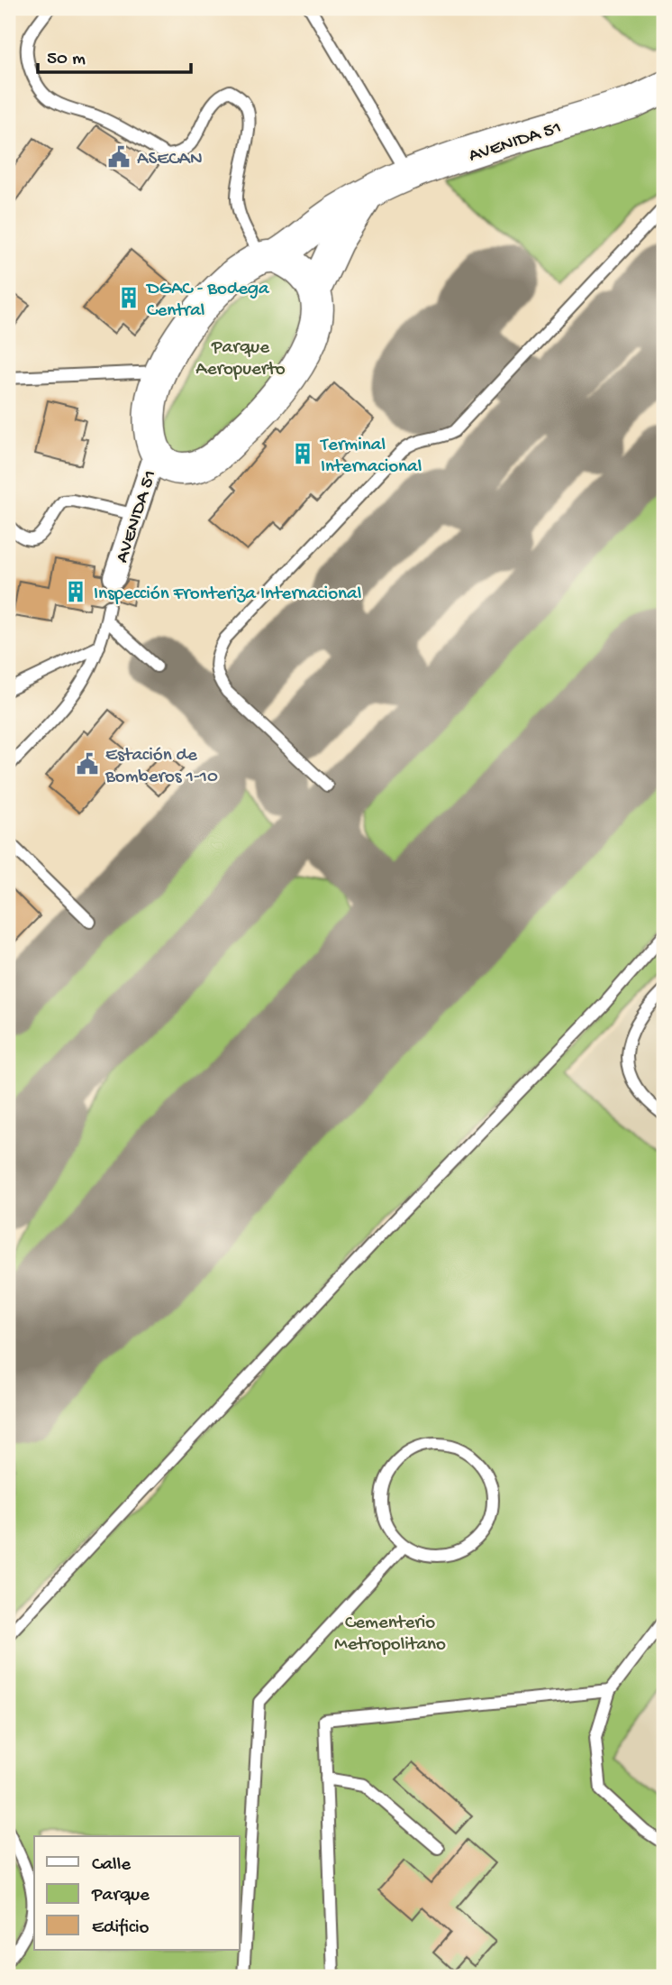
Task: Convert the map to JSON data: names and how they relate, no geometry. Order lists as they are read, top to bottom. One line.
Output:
{"streets":{"main road":["AVENIDA 51"]},"parks":["Parque Aeropuerto","Cementerio Metropolitano"],"places":{"public building":["ASECAN","Estación de Bomberos 1-10"],"building":["DGAC - Bodega Central","Terminal Internacional","Inspección Fronteriza Internacional"]},"legend":["Calle","Parque","Edificio"],"scale_bar":"50 m"}
